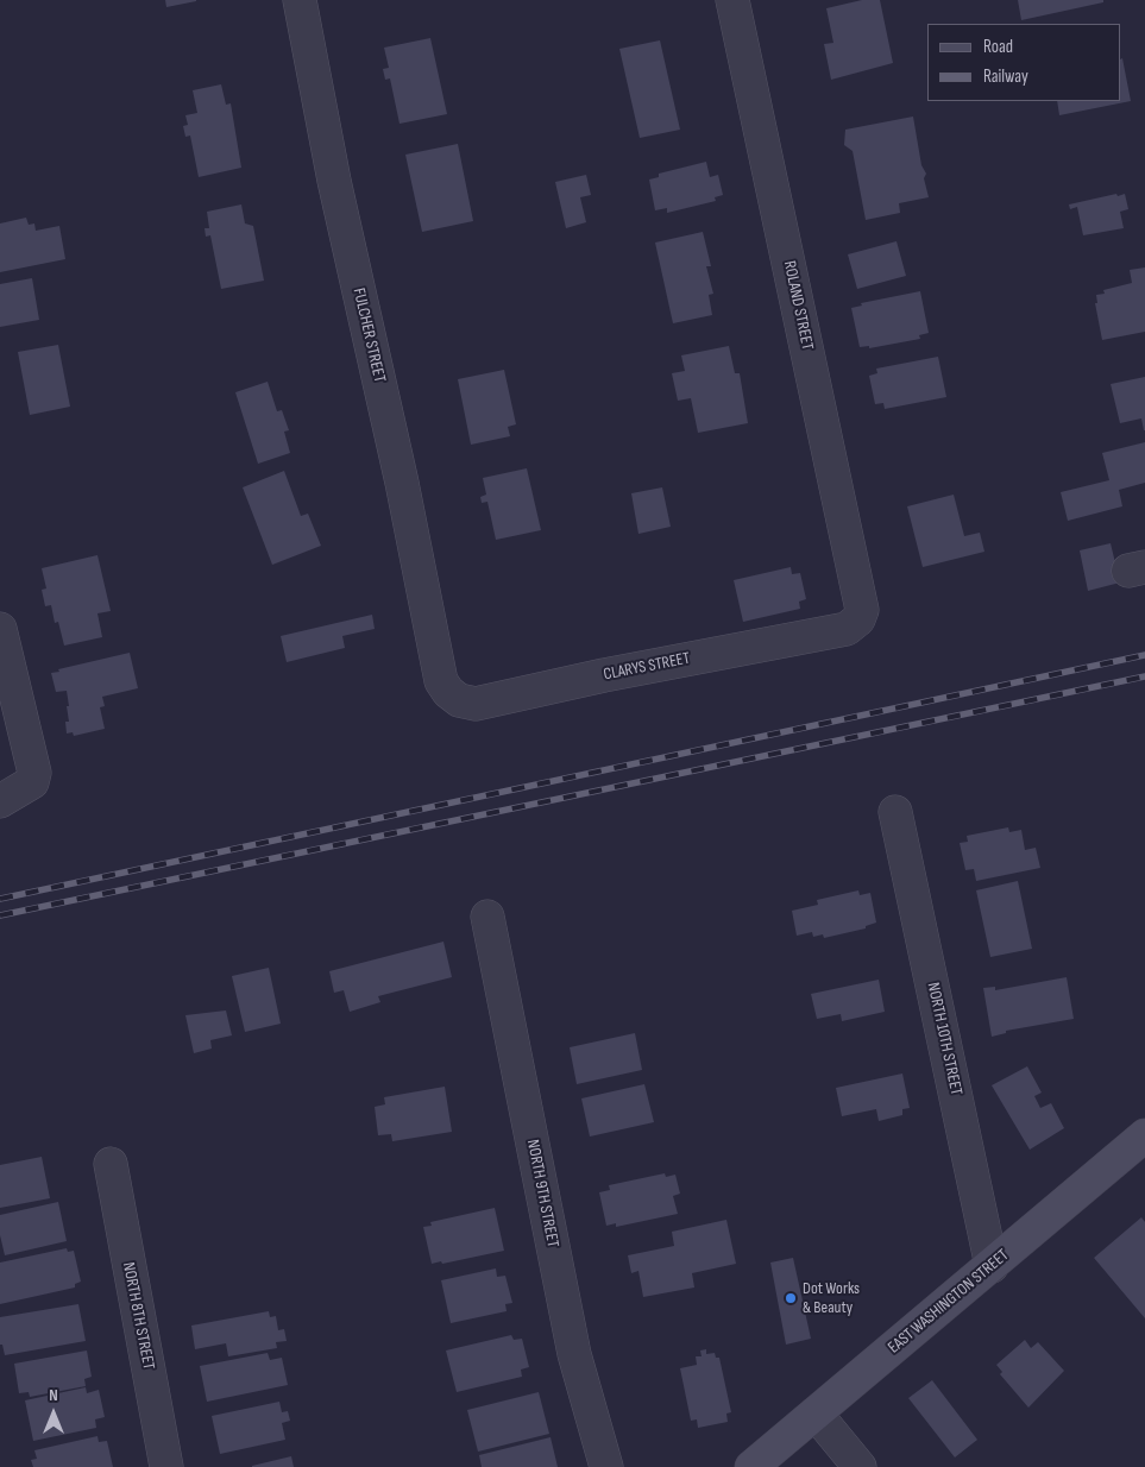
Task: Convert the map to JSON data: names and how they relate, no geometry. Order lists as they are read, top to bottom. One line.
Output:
{"streets":{"main road":["EAST WASHINGTON STREET"],"street":["ROLAND STREET","FULCHER STREET","CLARYS STREET","NORTH 10TH STREET","NORTH 9TH STREET","NORTH 8TH STREET"]},"crossings":[["ROLAND STREET","CLARYS STREET"],["FULCHER STREET","CLARYS STREET"],["NORTH 10TH STREET","EAST WASHINGTON STREET"]],"places":["Dot Works & Beauty"],"legend":["Road","Railway"],"north":"top"}
